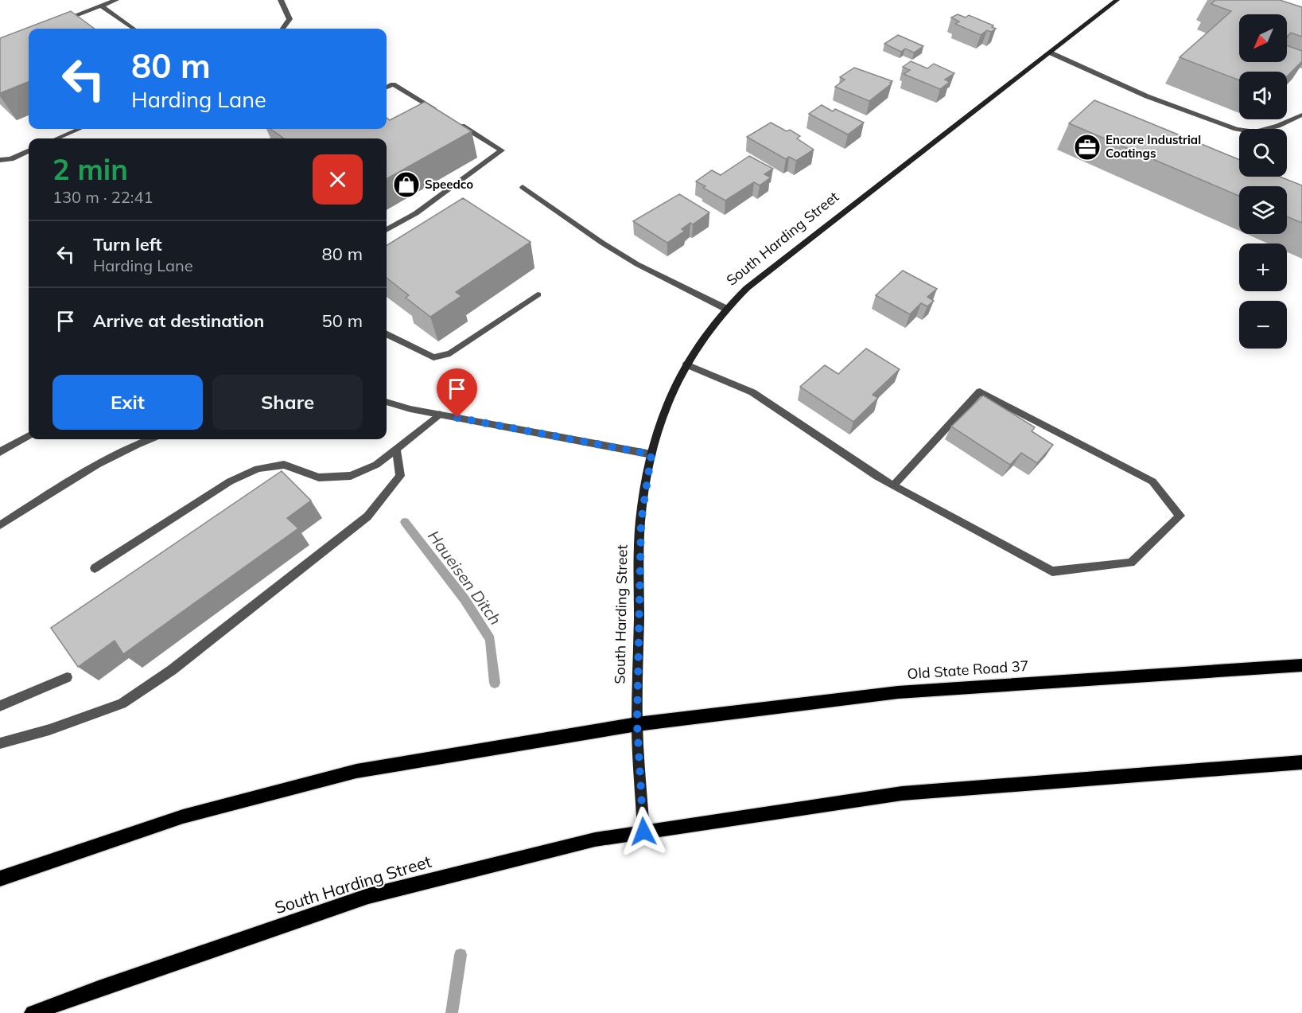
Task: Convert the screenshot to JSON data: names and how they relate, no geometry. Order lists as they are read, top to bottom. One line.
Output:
{"streets":{"main road":["South Harding Street","Old State Road 37"]},"crossings":[["South Harding Street","Old State Road 37"]],"water":["Haueisen Ditch"],"places":{"office":["Encore Industrial Coatings"],"shop":["Speedco"]},"north":"bottom left","page":{"map_buttons":["+","−"],"turn":["80 m","Harding Lane"],"heading":["2 min","130 m · 22:41"],"list":[{"name":"Turn left","note":"Harding Lane","value":"80 m"},{"name":"Arrive at destination","value":"50 m"}],"buttons":["Exit","Share"]}}
